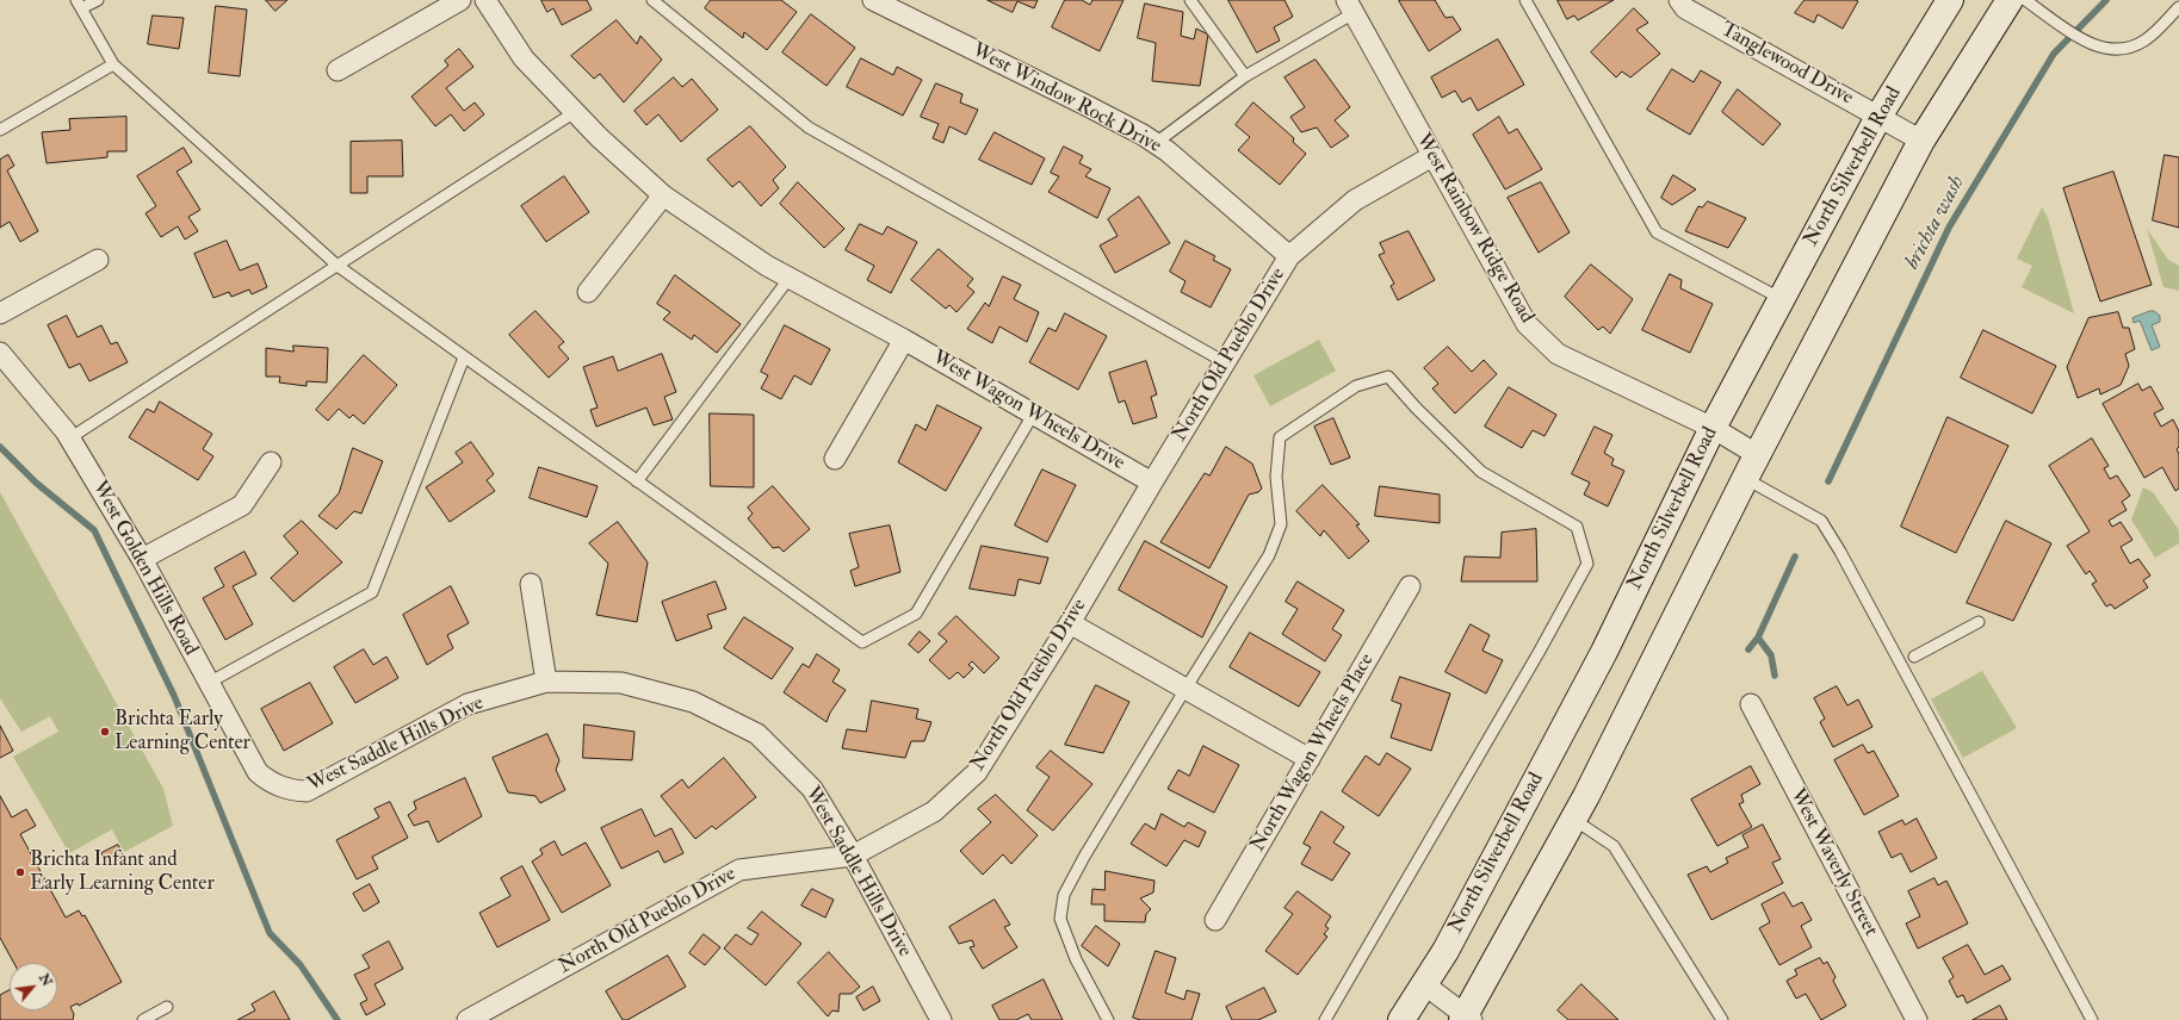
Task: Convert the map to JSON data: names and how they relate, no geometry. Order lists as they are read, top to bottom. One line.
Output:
{"streets":{"main road":["North Silverbell Road"],"street":["Tanglewood Drive","West Window Rock Drive","West Rainbow Ridge Road","North Old Pueblo Drive","West Wagon Wheels Drive","West Golden Hills Road","West Saddle Hills Drive","North Wagon Wheels Place","West Waverly Street"]},"crossings":[["Tanglewood Drive","North Silverbell Road"],["West Window Rock Drive","North Old Pueblo Drive"],["North Silverbell Road","West Rainbow Ridge Road"],["West Rainbow Ridge Road","North Old Pueblo Drive"],["North Old Pueblo Drive","West Wagon Wheels Drive"],["North Old Pueblo Drive","West Saddle Hills Drive"],["West Golden Hills Road","West Saddle Hills Drive"]],"water":["brichta wash"],"places":["Brichta Early Learning Center","Brichta Infant and Early Learning Center"],"north":"top right"}
